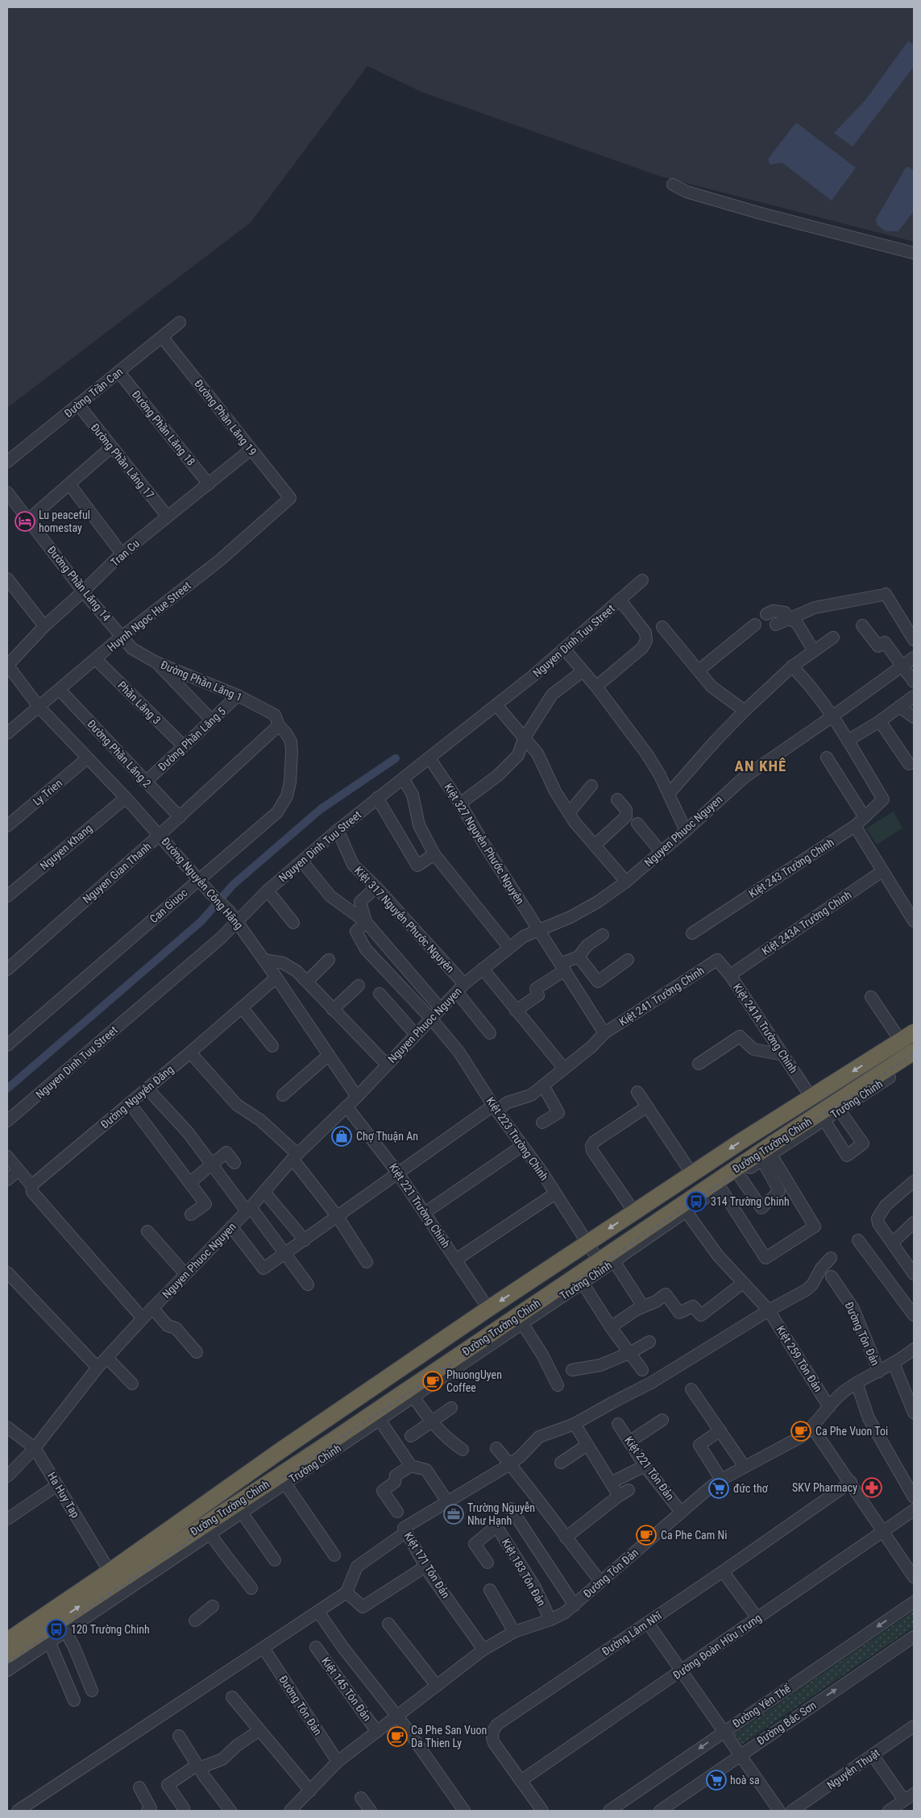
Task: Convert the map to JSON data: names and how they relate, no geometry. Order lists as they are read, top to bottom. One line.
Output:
{"streets":{"highway":["Đường Trường Chinh"],"street":["Đường Trần Can","Đường Phần Lăng 19","Đường Phần Lăng 18","Đường Phần Lăng 17","Tran Cu","Đường Phần Lăng 14","Huynh Ngoc Hue Street","Nguyen Dinh Tuu Street","Đường Phần Lăng 1","Phần Lăng 3","Đường Phần Lăng 5","Đường Phần Lăng 2","Ly Trien","Nguyen Phuoc Nguyen","Kiệt 327 Nguyễn Phước Nguyên","Nguyen Khang","Kiệt 243 Trường Chinh","Nguyen Gian Thanh","Đường Nguyễn Công Hãng","Can Giuoc","Kiệt 317 Nguyễn Phước Nguyên","Kiệt 243A Trường Chinh","Kiệt 241 Trường Chinh","Kiệt 241A Trường Chinh","Đường Nguyễn Đăng","Trường Chinh","Kiệt 223 Trường Chinh","Kiệt 221 Trường Chinh","Đường Tôn Đản","Kiệt 259 Tôn Đản","Kiệt 221 Tôn Đản","Ha Huy Tap","Kiệt 171 Tôn Đản","Kiệt 183 Tôn Đản","Đường Lâm Nhĩ","Đường Đoàn Hữu Trưng","Kiệt 145 Tôn Đản","Đường Yên Thế","Đường Bắc Sơn","Nguyễn Thuật"]},"crossings":[["Đường Trần Can","Đường Phần Lăng 19"],["Đường Trần Can","Đường Phần Lăng 18"],["Đường Trần Can","Đường Phần Lăng 17"],["Đường Phần Lăng 19","Tran Cu"],["Đường Phần Lăng 19","Huynh Ngoc Hue Street"],["Đường Phần Lăng 18","Tran Cu"],["Đường Phần Lăng 17","Tran Cu"],["Tran Cu","Đường Phần Lăng 14"],["Tran Cu","Đường Nguyễn Công Hãng"],["Đường Phần Lăng 14","Huynh Ngoc Hue Street"],["Đường Phần Lăng 14","Đường Phần Lăng 1"],["Huynh Ngoc Hue Street","Đường Phần Lăng 1"],["Huynh Ngoc Hue Street","Phần Lăng 3"],["Huynh Ngoc Hue Street","Đường Phần Lăng 2"],["Huynh Ngoc Hue Street","Đường Nguyễn Công Hãng"],["Nguyen Dinh Tuu Street","Kiệt 327 Nguyễn Phước Nguyên"],["Nguyen Dinh Tuu Street","Đường Nguyễn Công Hãng"],["Nguyen Dinh Tuu Street","Kiệt 317 Nguyễn Phước Nguyên"],["Đường Phần Lăng 1","Đường Phần Lăng 5"],["Đường Phần Lăng 1","Nguyen Gian Thanh"],["Đường Phần Lăng 1","Can Giuoc"],["Phần Lăng 3","Đường Phần Lăng 5"],["Đường Phần Lăng 5","Đường Phần Lăng 2"],["Đường Phần Lăng 2","Nguyen Gian Thanh"],["Ly Trien","Đường Nguyễn Công Hãng"],["Nguyen Phuoc Nguyen","Kiệt 327 Nguyễn Phước Nguyên"],["Nguyen Phuoc Nguyen","Đường Nguyễn Công Hãng"],["Nguyen Phuoc Nguyen","Kiệt 317 Nguyễn Phước Nguyên"],["Nguyen Phuoc Nguyen","Kiệt 241 Trường Chinh"],["Nguyen Phuoc Nguyen","Kiệt 223 Trường Chinh"],["Nguyen Phuoc Nguyen","Kiệt 221 Trường Chinh"],["Nguyen Phuoc Nguyen","Ha Huy Tap"],["Kiệt 327 Nguyễn Phước Nguyên","Kiệt 241 Trường Chinh"],["Nguyen Khang","Đường Nguyễn Công Hãng"],["Nguyen Gian Thanh","Đường Nguyễn Công Hãng"],["Nguyen Gian Thanh","Can Giuoc"],["Đường Nguyễn Công Hãng","Can Giuoc"],["Đường Nguyễn Công Hãng","Đường Nguyễn Đăng"],["Kiệt 243A Trường Chinh","Kiệt 241A Trường Chinh"],["Kiệt 241 Trường Chinh","Kiệt 241A Trường Chinh"],["Kiệt 241 Trường Chinh","Kiệt 223 Trường Chinh"],["Kiệt 241 Trường Chinh","Kiệt 221 Trường Chinh"],["Kiệt 241A Trường Chinh","Đường Trường Chinh"],["Trường Chinh","Kiệt 223 Trường Chinh"],["Trường Chinh","Đường Trường Chinh"],["Trường Chinh","Kiệt 259 Tôn Đản"],["Kiệt 223 Trường Chinh","Đường Trường Chinh"],["Đường Trường Chinh","Kiệt 221 Trường Chinh"],["Đường Trường Chinh","Ha Huy Tap"],["Đường Tôn Đản","Kiệt 259 Tôn Đản"],["Đường Tôn Đản","Kiệt 221 Tôn Đản"],["Đường Tôn Đản","Kiệt 171 Tôn Đản"],["Đường Tôn Đản","Kiệt 183 Tôn Đản"],["Đường Tôn Đản","Kiệt 145 Tôn Đản"],["Đường Lâm Nhĩ","Đường Đoàn Hữu Trưng"]],"one_way":["Đường Yên Thế","Đường Bắc Sơn"],"districts":["AN KHÊ"],"places":{"hotel":["Lu peaceful homestay"],"shop":["Chợ Thuận An"],"bus stop":["314 Trường Chinh","120 Trường Chinh"],"cafe":["PhuongUyen Coffee","Ca Phe Vuon Toi","Ca Phe Cam Ni","Ca Phe San Vuon Da Thien Ly"],"pharmacy":["SKV Pharmacy"],"supermarket":["đức thơ","hoà sa"],"office":["Trường Nguyễn Như Hạnh"]}}
